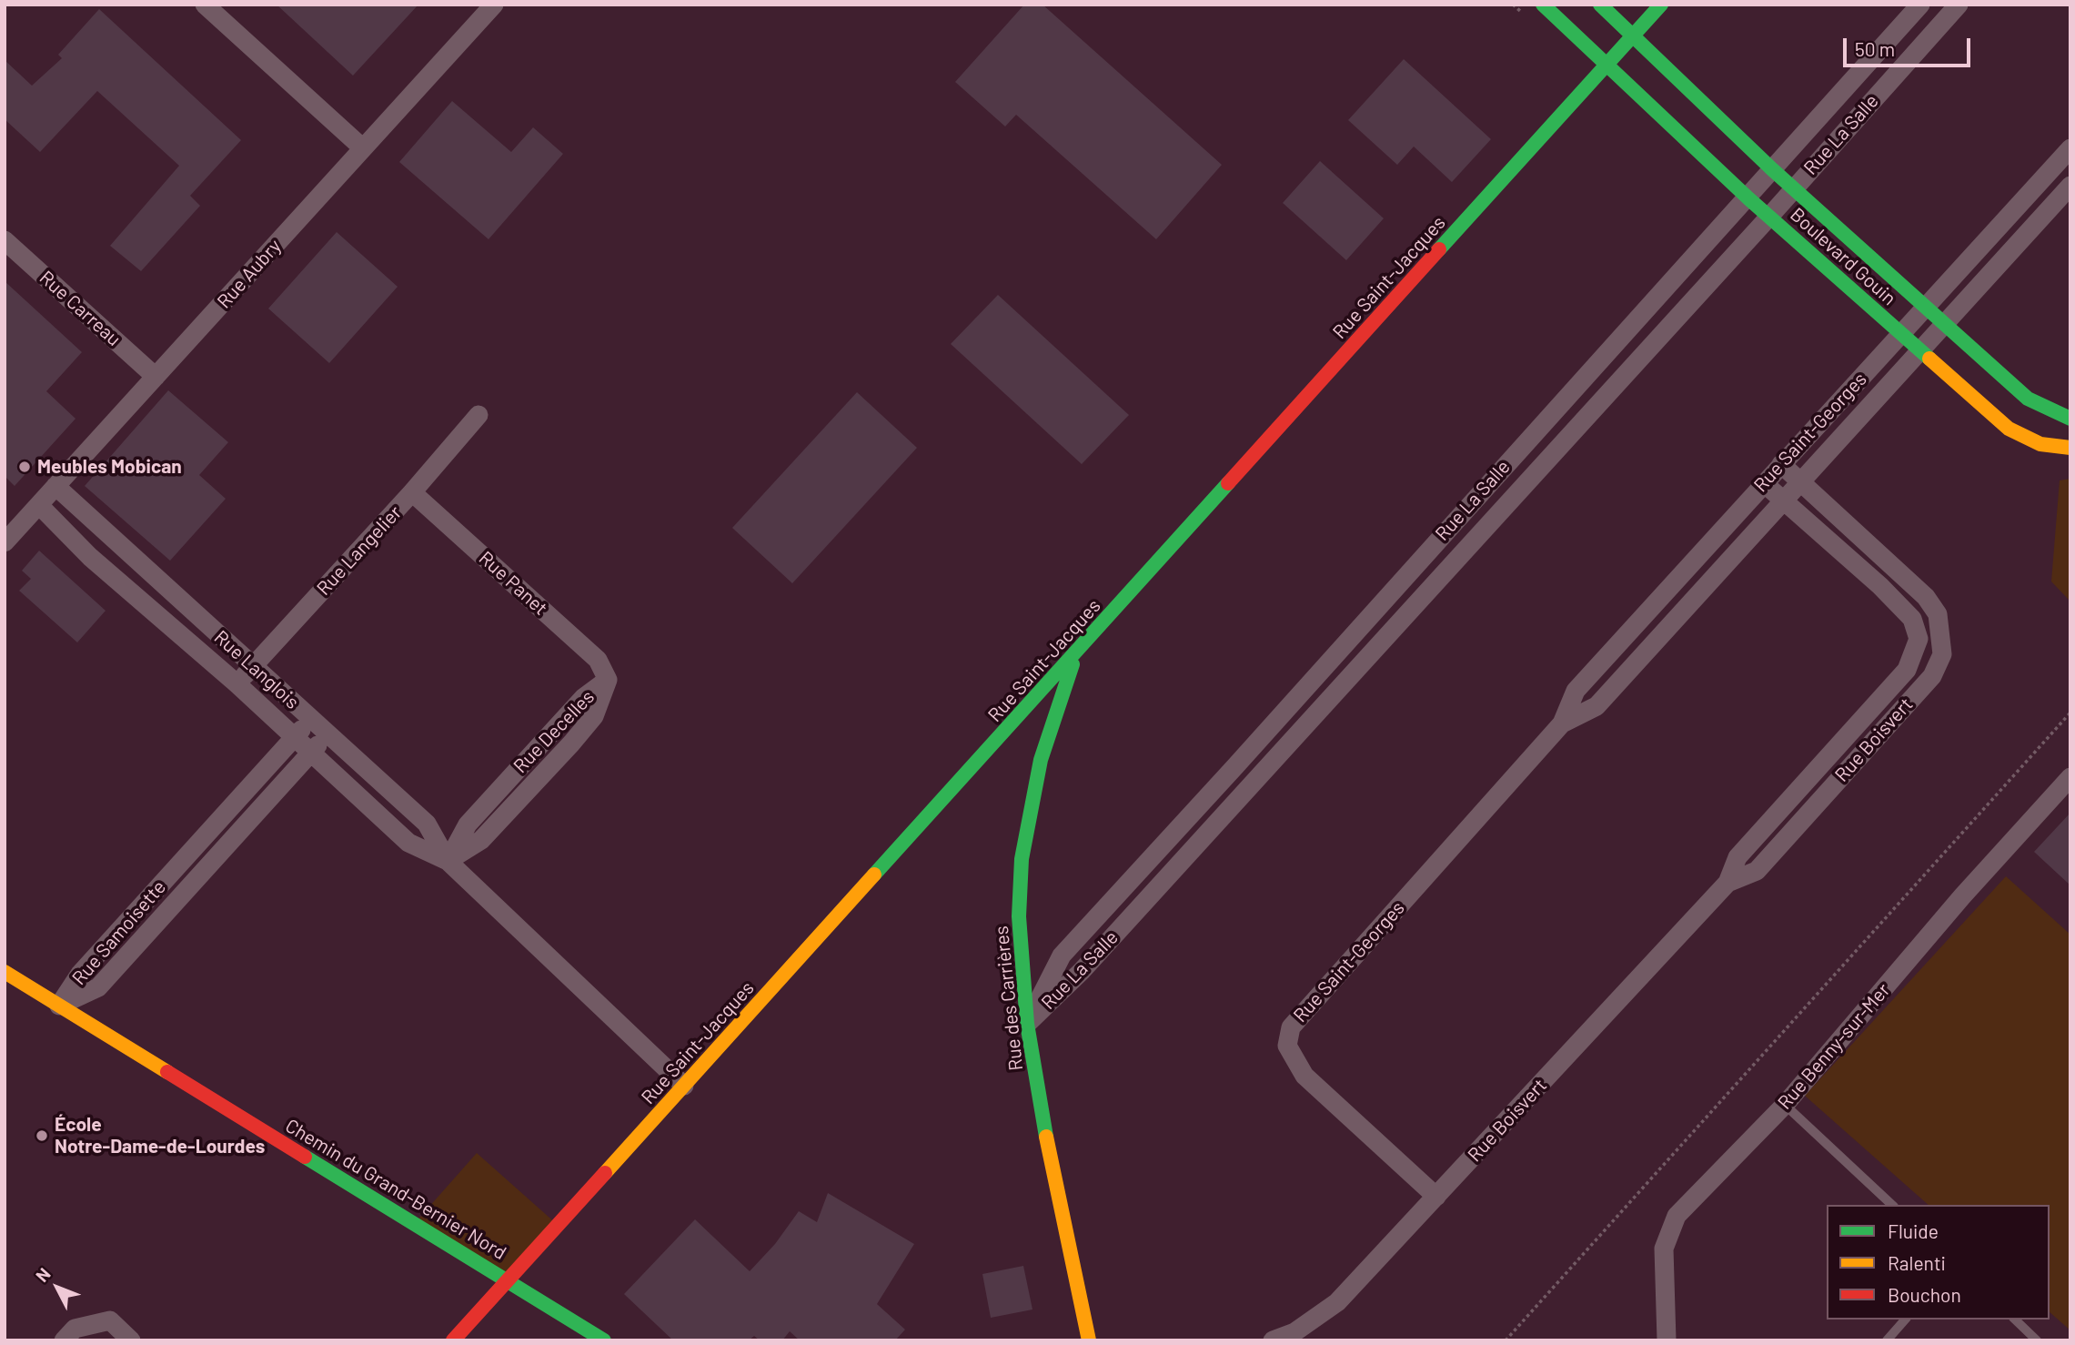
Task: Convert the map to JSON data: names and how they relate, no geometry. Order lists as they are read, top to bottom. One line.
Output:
{"streets":{"main road":["Boulevard Gouin","Rue Saint-Jacques","Rue des Carrières","Chemin du Grand-Bernier Nord"],"street":["Rue La Salle","Rue Aubry","Rue Carreau","Rue Saint-Georges","Rue Langelier","Rue Panet","Rue Langlois","Rue Decelles","Rue Boisvert","Rue Samoisette","Rue Benny-sur-Mer"]},"crossings":[["Rue La Salle","Boulevard Gouin"],["Rue La Salle","Rue des Carrières"],["Boulevard Gouin","Rue Saint-Jacques"],["Boulevard Gouin","Rue Saint-Georges"],["Rue Aubry","Rue Carreau"],["Rue Aubry","Rue Langlois"],["Rue Saint-Jacques","Rue Langlois"],["Rue Saint-Jacques","Rue des Carrières"],["Rue Saint-Jacques","Chemin du Grand-Bernier Nord"],["Rue Saint-Georges","Rue Boisvert"],["Rue Langelier","Rue Panet"],["Rue Langelier","Rue Langlois"],["Rue Panet","Rue Decelles"],["Rue Langlois","Rue Decelles"],["Rue Langlois","Rue Samoisette"],["Rue Samoisette","Chemin du Grand-Bernier Nord"]],"places":["Meubles Mobican","École Notre-Dame-de-Lourdes"],"legend":["Fluide","Ralenti","Bouchon"],"scale_bar":"50 m","north":"top left"}
